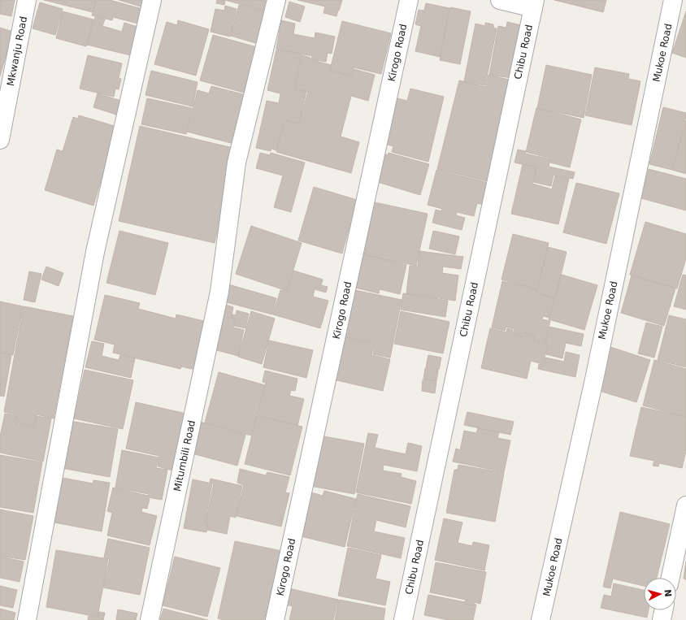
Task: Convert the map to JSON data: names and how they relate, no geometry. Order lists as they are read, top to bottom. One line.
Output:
{"streets":{"street":["Mkwanju Road","Chibu Road","Kirogo Road","Mukoe Road","Mitumbili Road"]},"north":"right"}
